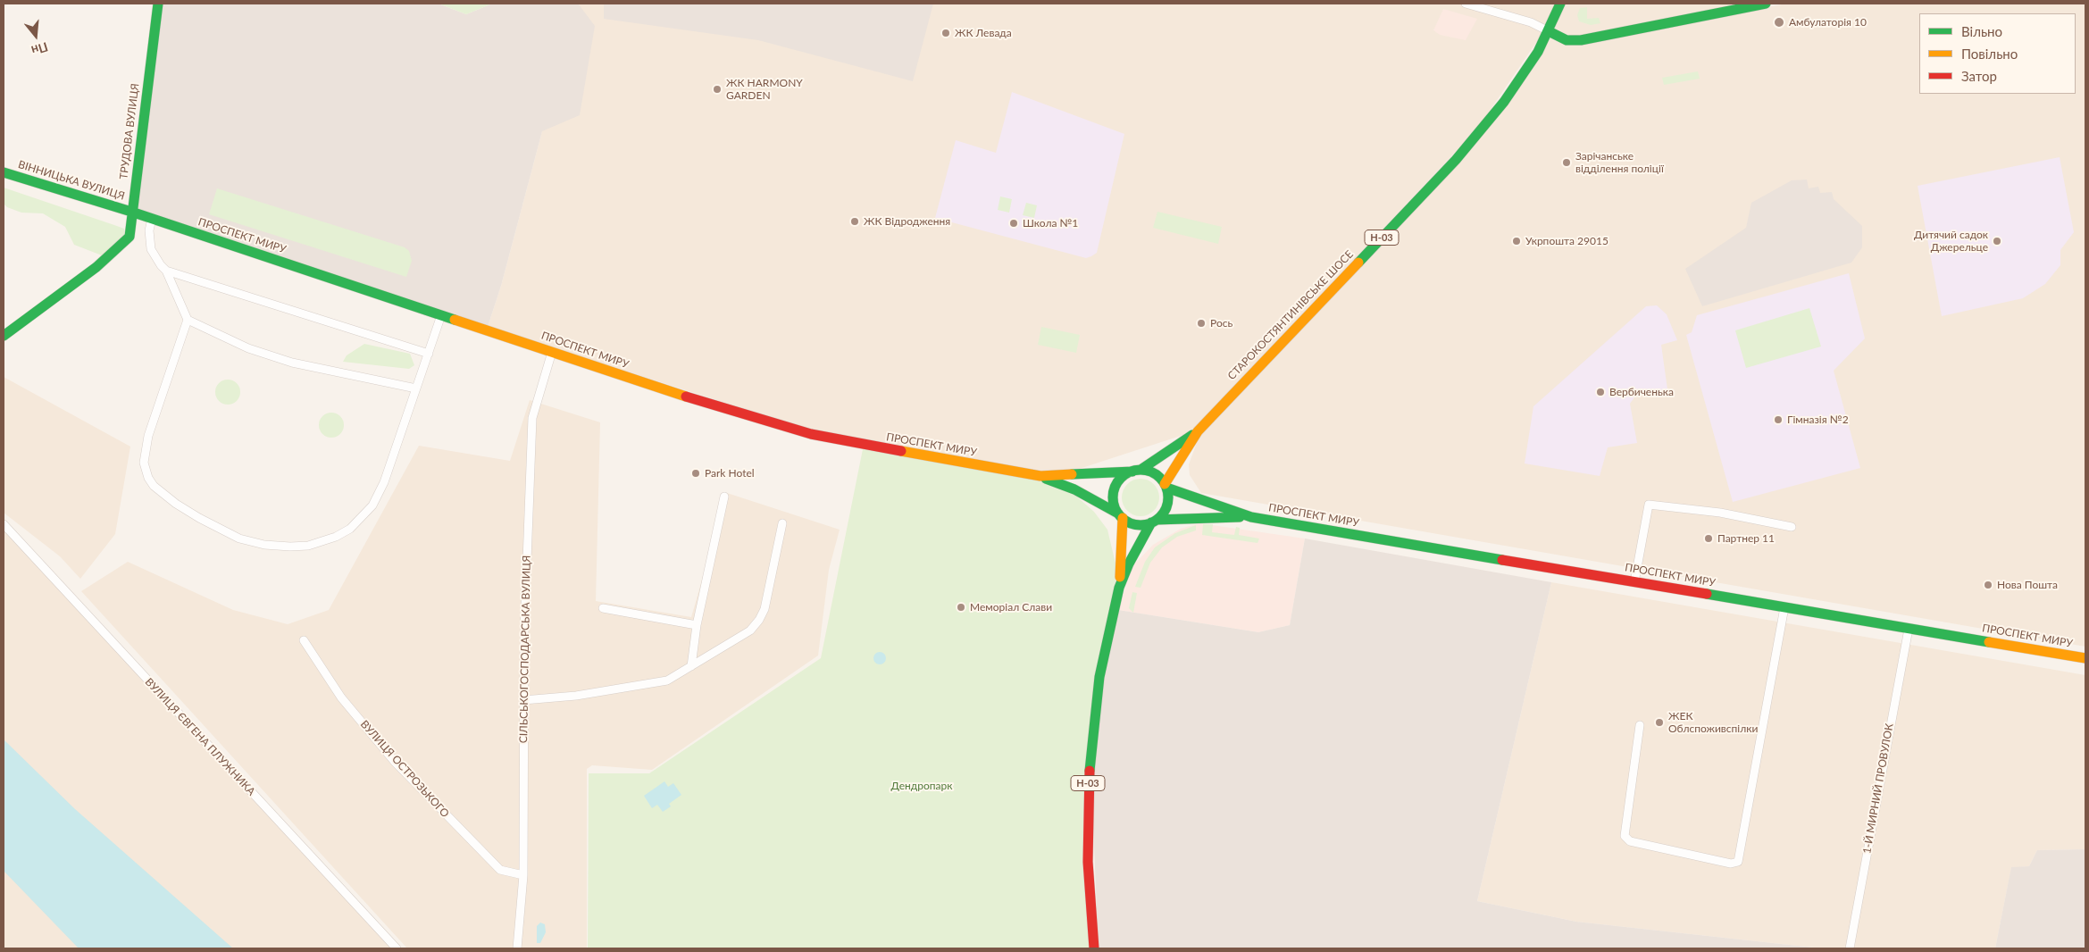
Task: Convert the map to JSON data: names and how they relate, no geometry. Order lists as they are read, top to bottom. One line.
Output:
{"streets":{"main road":["ТРУДОВА ВУЛИЦЯ","ВІННИЦЬКА ВУЛИЦЯ","ПРОСПЕКТ МИРУ","Н-03","СТАРОКОСТЯНТИНІВСЬКЕ ШОСЕ"],"street":["СІЛЬСЬКОГОСПОДАРСЬКА ВУЛИЦЯ","ВУЛИЦЯ ЄВГЕНА ПЛУЖНИКА","ВУЛИЦЯ ОСТРОЗЬКОГО","1-Й МИРНИЙ ПРОВУЛОК"]},"crossings":[["ТРУДОВА ВУЛИЦЯ","ВІННИЦЬКА ВУЛИЦЯ"],["ТРУДОВА ВУЛИЦЯ","ПРОСПЕКТ МИРУ"],["ВІННИЦЬКА ВУЛИЦЯ","ПРОСПЕКТ МИРУ"],["ПРОСПЕКТ МИРУ","Н-03"],["ПРОСПЕКТ МИРУ","СІЛЬСЬКОГОСПОДАРСЬКА ВУЛИЦЯ"],["ПРОСПЕКТ МИРУ","1-Й МИРНИЙ ПРОВУЛОК"],["Н-03","СТАРОКОСТЯНТИНІВСЬКЕ ШОСЕ"],["СІЛЬСЬКОГОСПОДАРСЬКА ВУЛИЦЯ","ВУЛИЦЯ ОСТРОЗЬКОГО"]],"parks":["Дендропарк"],"places":["Амбулаторія 10","ЖК Левада","ЖК HARMONY GARDEN","Зарічанське відділення поліції","ЖК Відродження","Школа №1","Укрпошта 29015","Дитячий садок Джерельце","Рось","Вербиченька","Гімназія №2","Park Hotel","Партнер 11","Нова Пошта","Меморіал Слави","ЖЕК Облспоживспілки"],"legend":["Вільно","Повільно","Затор"],"north":"bottom"}
